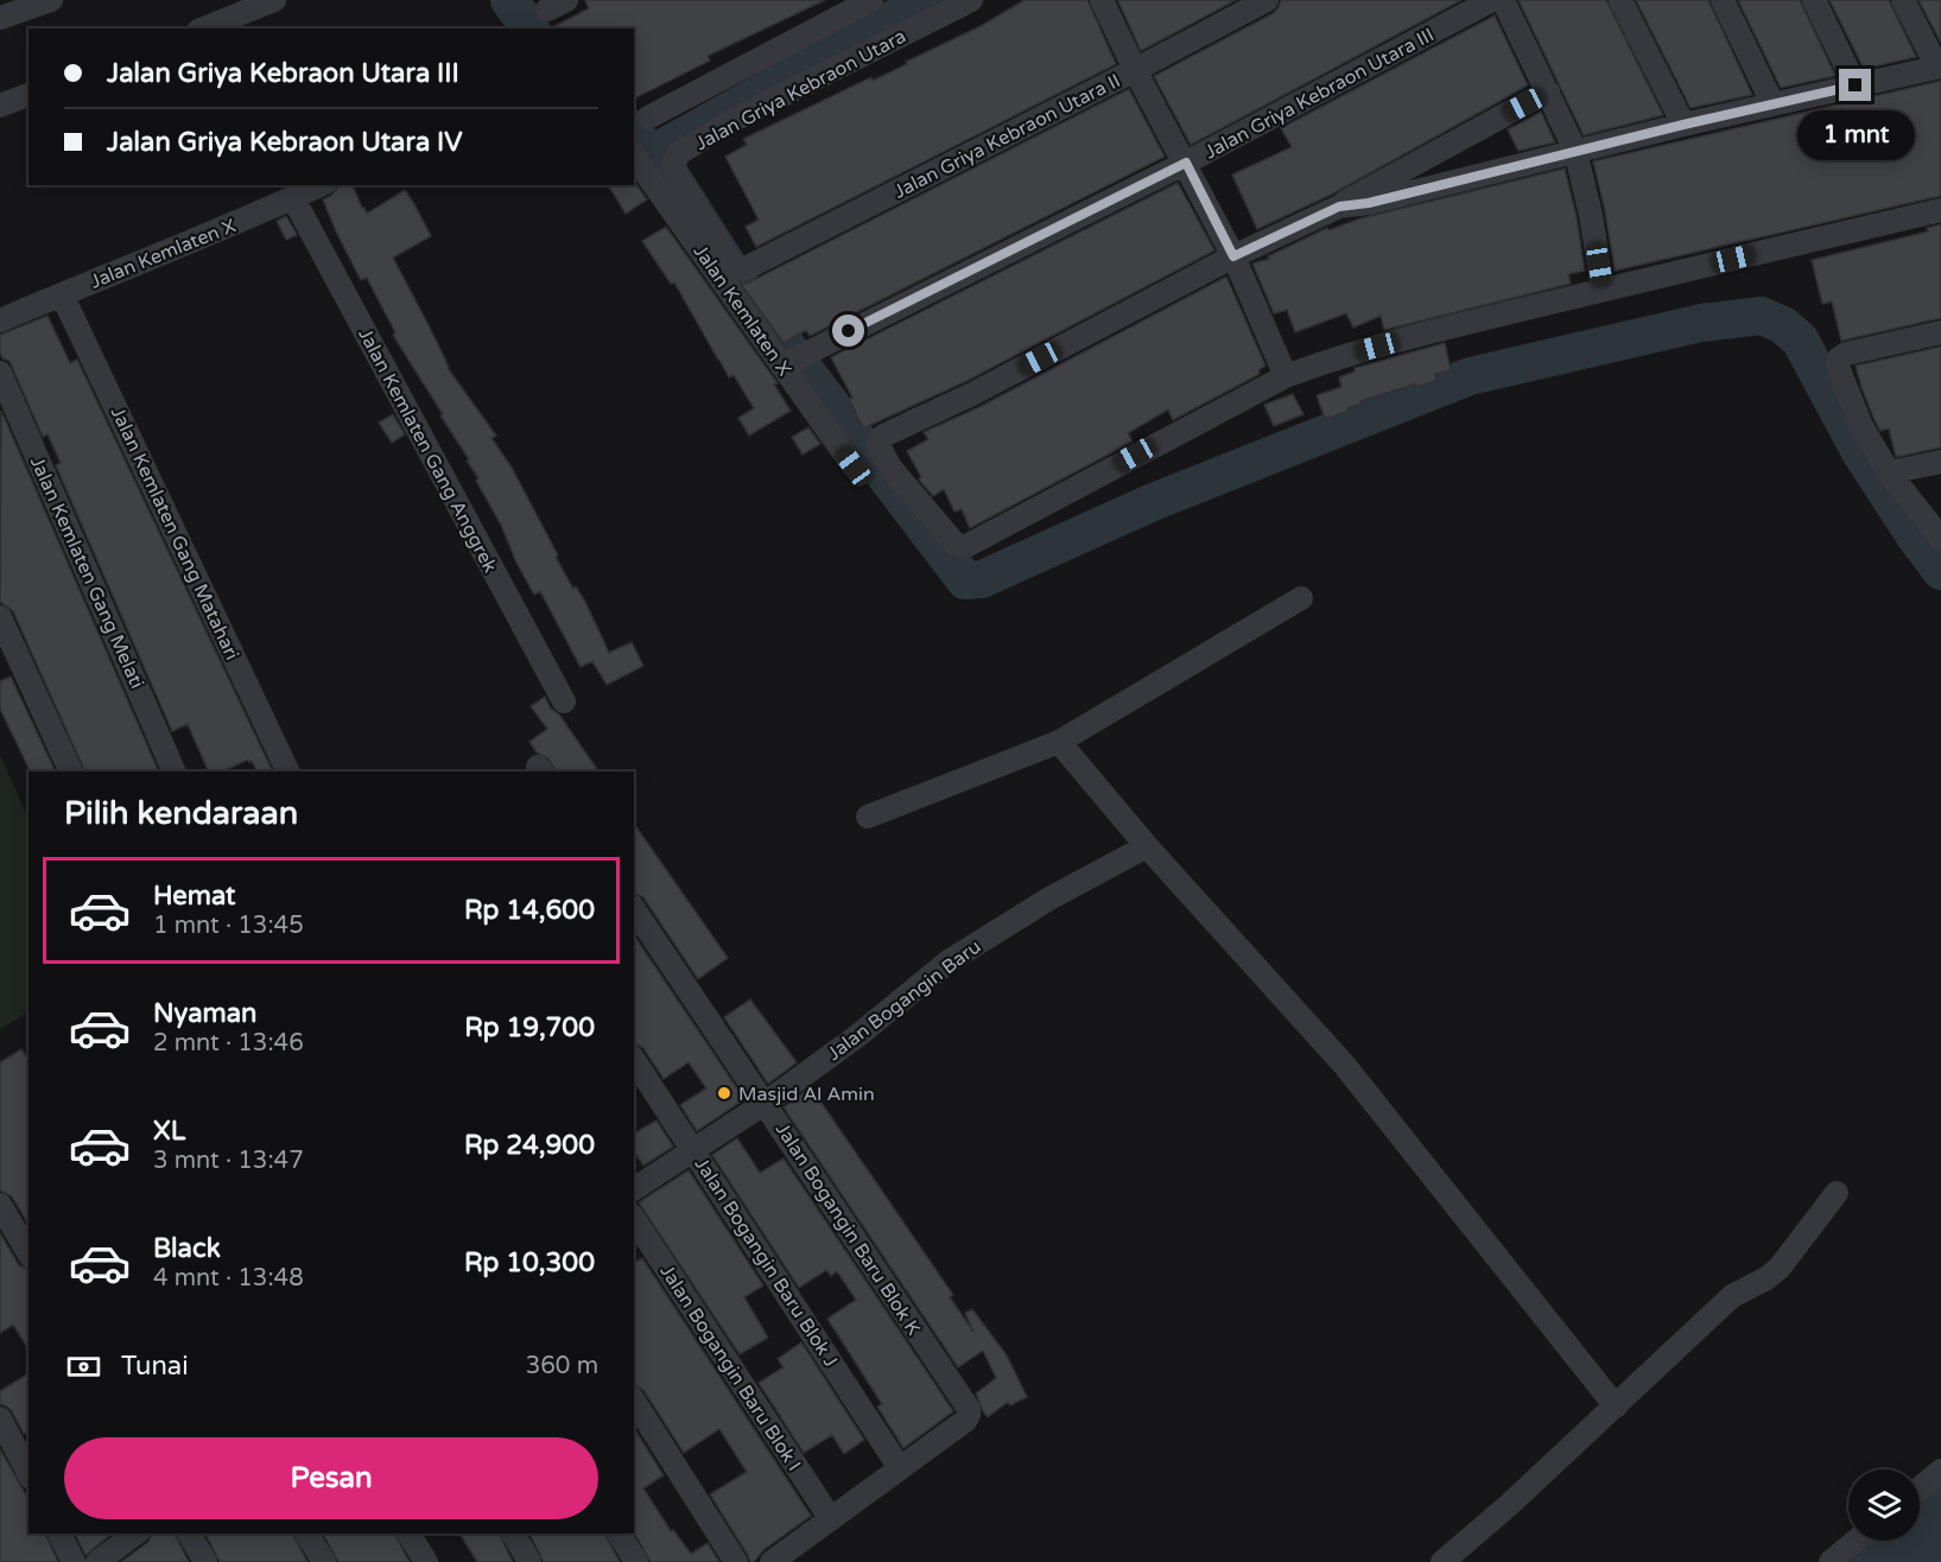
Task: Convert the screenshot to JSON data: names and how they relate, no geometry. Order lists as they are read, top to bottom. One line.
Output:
{"streets":{"street":["Jalan Griya Kebraon Utara","Jalan Griya Kebraon Utara III","Jalan Griya Kebraon Utara II","Jalan Kemlaten X","Jalan Kemlaten Gang Anggrek","Jalan Kemlaten Gang Matahari","Jalan Kemlaten Gang Melati","Jalan Bogangin Baru","Jalan Bogangin Baru Blok K","Jalan Bogangin Baru Blok J","Jalan Bogangin Baru Blok I"]},"crossings":[["Jalan Griya Kebraon Utara","Jalan Griya Kebraon Utara II"],["Jalan Griya Kebraon Utara III","Jalan Kemlaten X"],["Jalan Kemlaten X","Jalan Kemlaten Gang Anggrek"],["Jalan Kemlaten X","Jalan Kemlaten Gang Matahari"],["Jalan Bogangin Baru","Jalan Bogangin Baru Blok K"],["Jalan Bogangin Baru","Jalan Bogangin Baru Blok J"],["Jalan Bogangin Baru Blok K","Jalan Bogangin Baru Blok J"]],"places":["Masjid Al Amin"],"page":{"banner":["Jalan Griya Kebraon Utara III","Jalan Griya Kebraon Utara IV"],"bubble":"1 mnt","heading":"Pilih kendaraan","list":[{"name":"Hemat","note":"1 mnt · 13:45","value":"Rp 14,600"},{"name":"Nyaman","note":"2 mnt · 13:46","value":"Rp 19,700"},{"name":"XL","note":"3 mnt · 13:47","value":"Rp 24,900"},{"name":"Black","note":"4 mnt · 13:48","value":"Rp 10,300"}],"pay":["Tunai","360 m"],"buttons":"Pesan"}}
